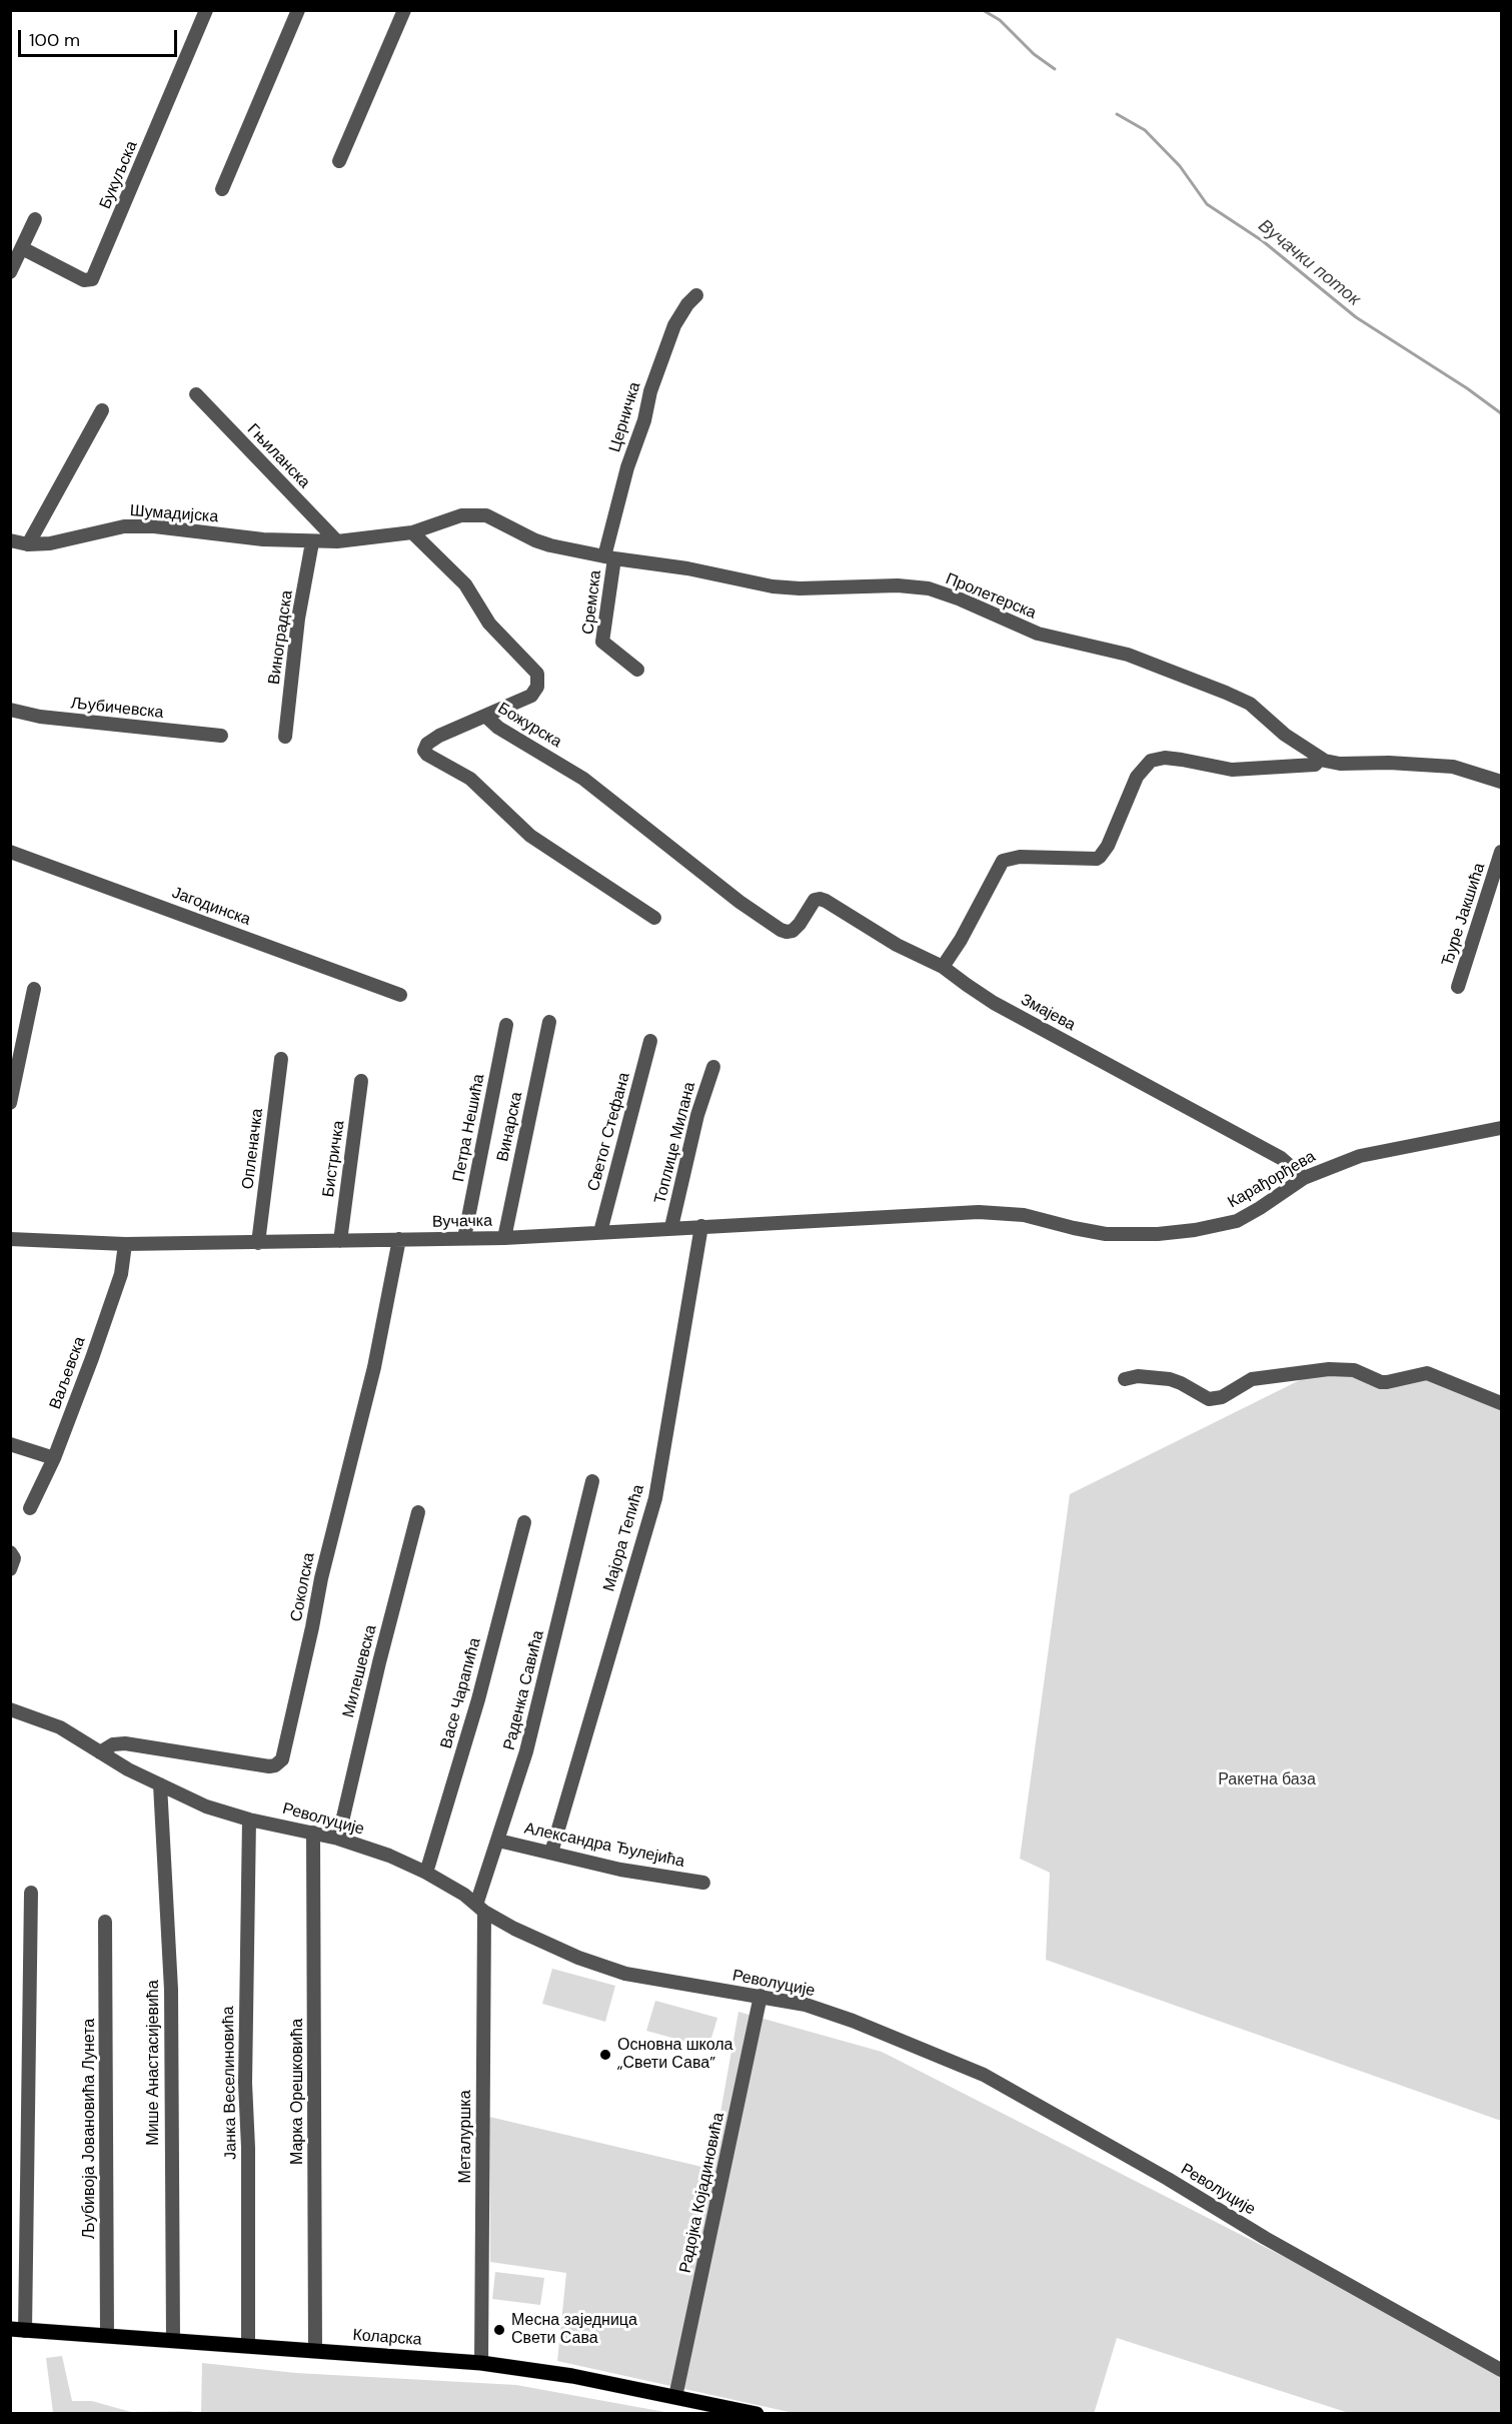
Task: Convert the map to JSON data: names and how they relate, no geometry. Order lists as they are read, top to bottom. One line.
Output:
{"streets":{"main road":["Коларска"],"street":["Букуљска","Церничка","Гњиланска","Шумадијска","Пролетерска","Сремска","Виноградска","Љубичевска","Божурска","Јагодинска","Ђуре Јакшића","Змајева","Винарска","Петра Нешића","Светог Стефана","Топлице Милана","Опленачка","Бистричка","Карађорђева","Вучачка","Ваљевска","Мајора Тепића","Соколска","Милешевска","Раденка Савића","Васе Чарапића","Револуције","Александра Ђулејића","Мише Анастасијевића","Јанка Веселиновића","Марка Орешковића","Љубивоја Јовановића Лунета","Металуршка","Радојка Којадиновића"]},"crossings":[["Церничка","Пролетерска"],["Церничка","Сремска"],["Гњиланска","Шумадијска"],["Гњиланска","Пролетерска"],["Шумадијска","Пролетерска"],["Шумадијска","Виноградска"],["Пролетерска","Сремска"],["Божурска","Змајева"],["Змајева","Карађорђева"],["Винарска","Вучачка"],["Петра Нешића","Вучачка"],["Светог Стефана","Вучачка"],["Топлице Милана","Вучачка"],["Опленачка","Вучачка"],["Бистричка","Вучачка"],["Карађорђева","Вучачка"],["Вучачка","Ваљевска"],["Вучачка","Мајора Тепића"],["Вучачка","Соколска"],["Мајора Тепића","Александра Ђулејића"],["Соколска","Револуције"],["Милешевска","Револуције"],["Раденка Савића","Револуције"],["Раденка Савића","Александра Ђулејића"],["Раденка Савића","Металуршка"],["Васе Чарапића","Револуције"],["Револуције","Мише Анастасијевића"],["Револуције","Јанка Веселиновића"],["Револуције","Марка Орешковића"],["Револуције","Металуршка"],["Револуције","Радојка Којадиновића"],["Мише Анастасијевића","Коларска"],["Јанка Веселиновића","Коларска"],["Марка Орешковића","Коларска"],["Љубивоја Јовановића Лунета","Коларска"],["Металуршка","Коларска"],["Радојка Којадиновића","Коларска"]],"water":["Вучачки поток"],"parks":["Ракетна база"],"places":["Основна школа „Свети Сава”","Месна заједница Свети Сава"],"scale_bar":"100 m"}
